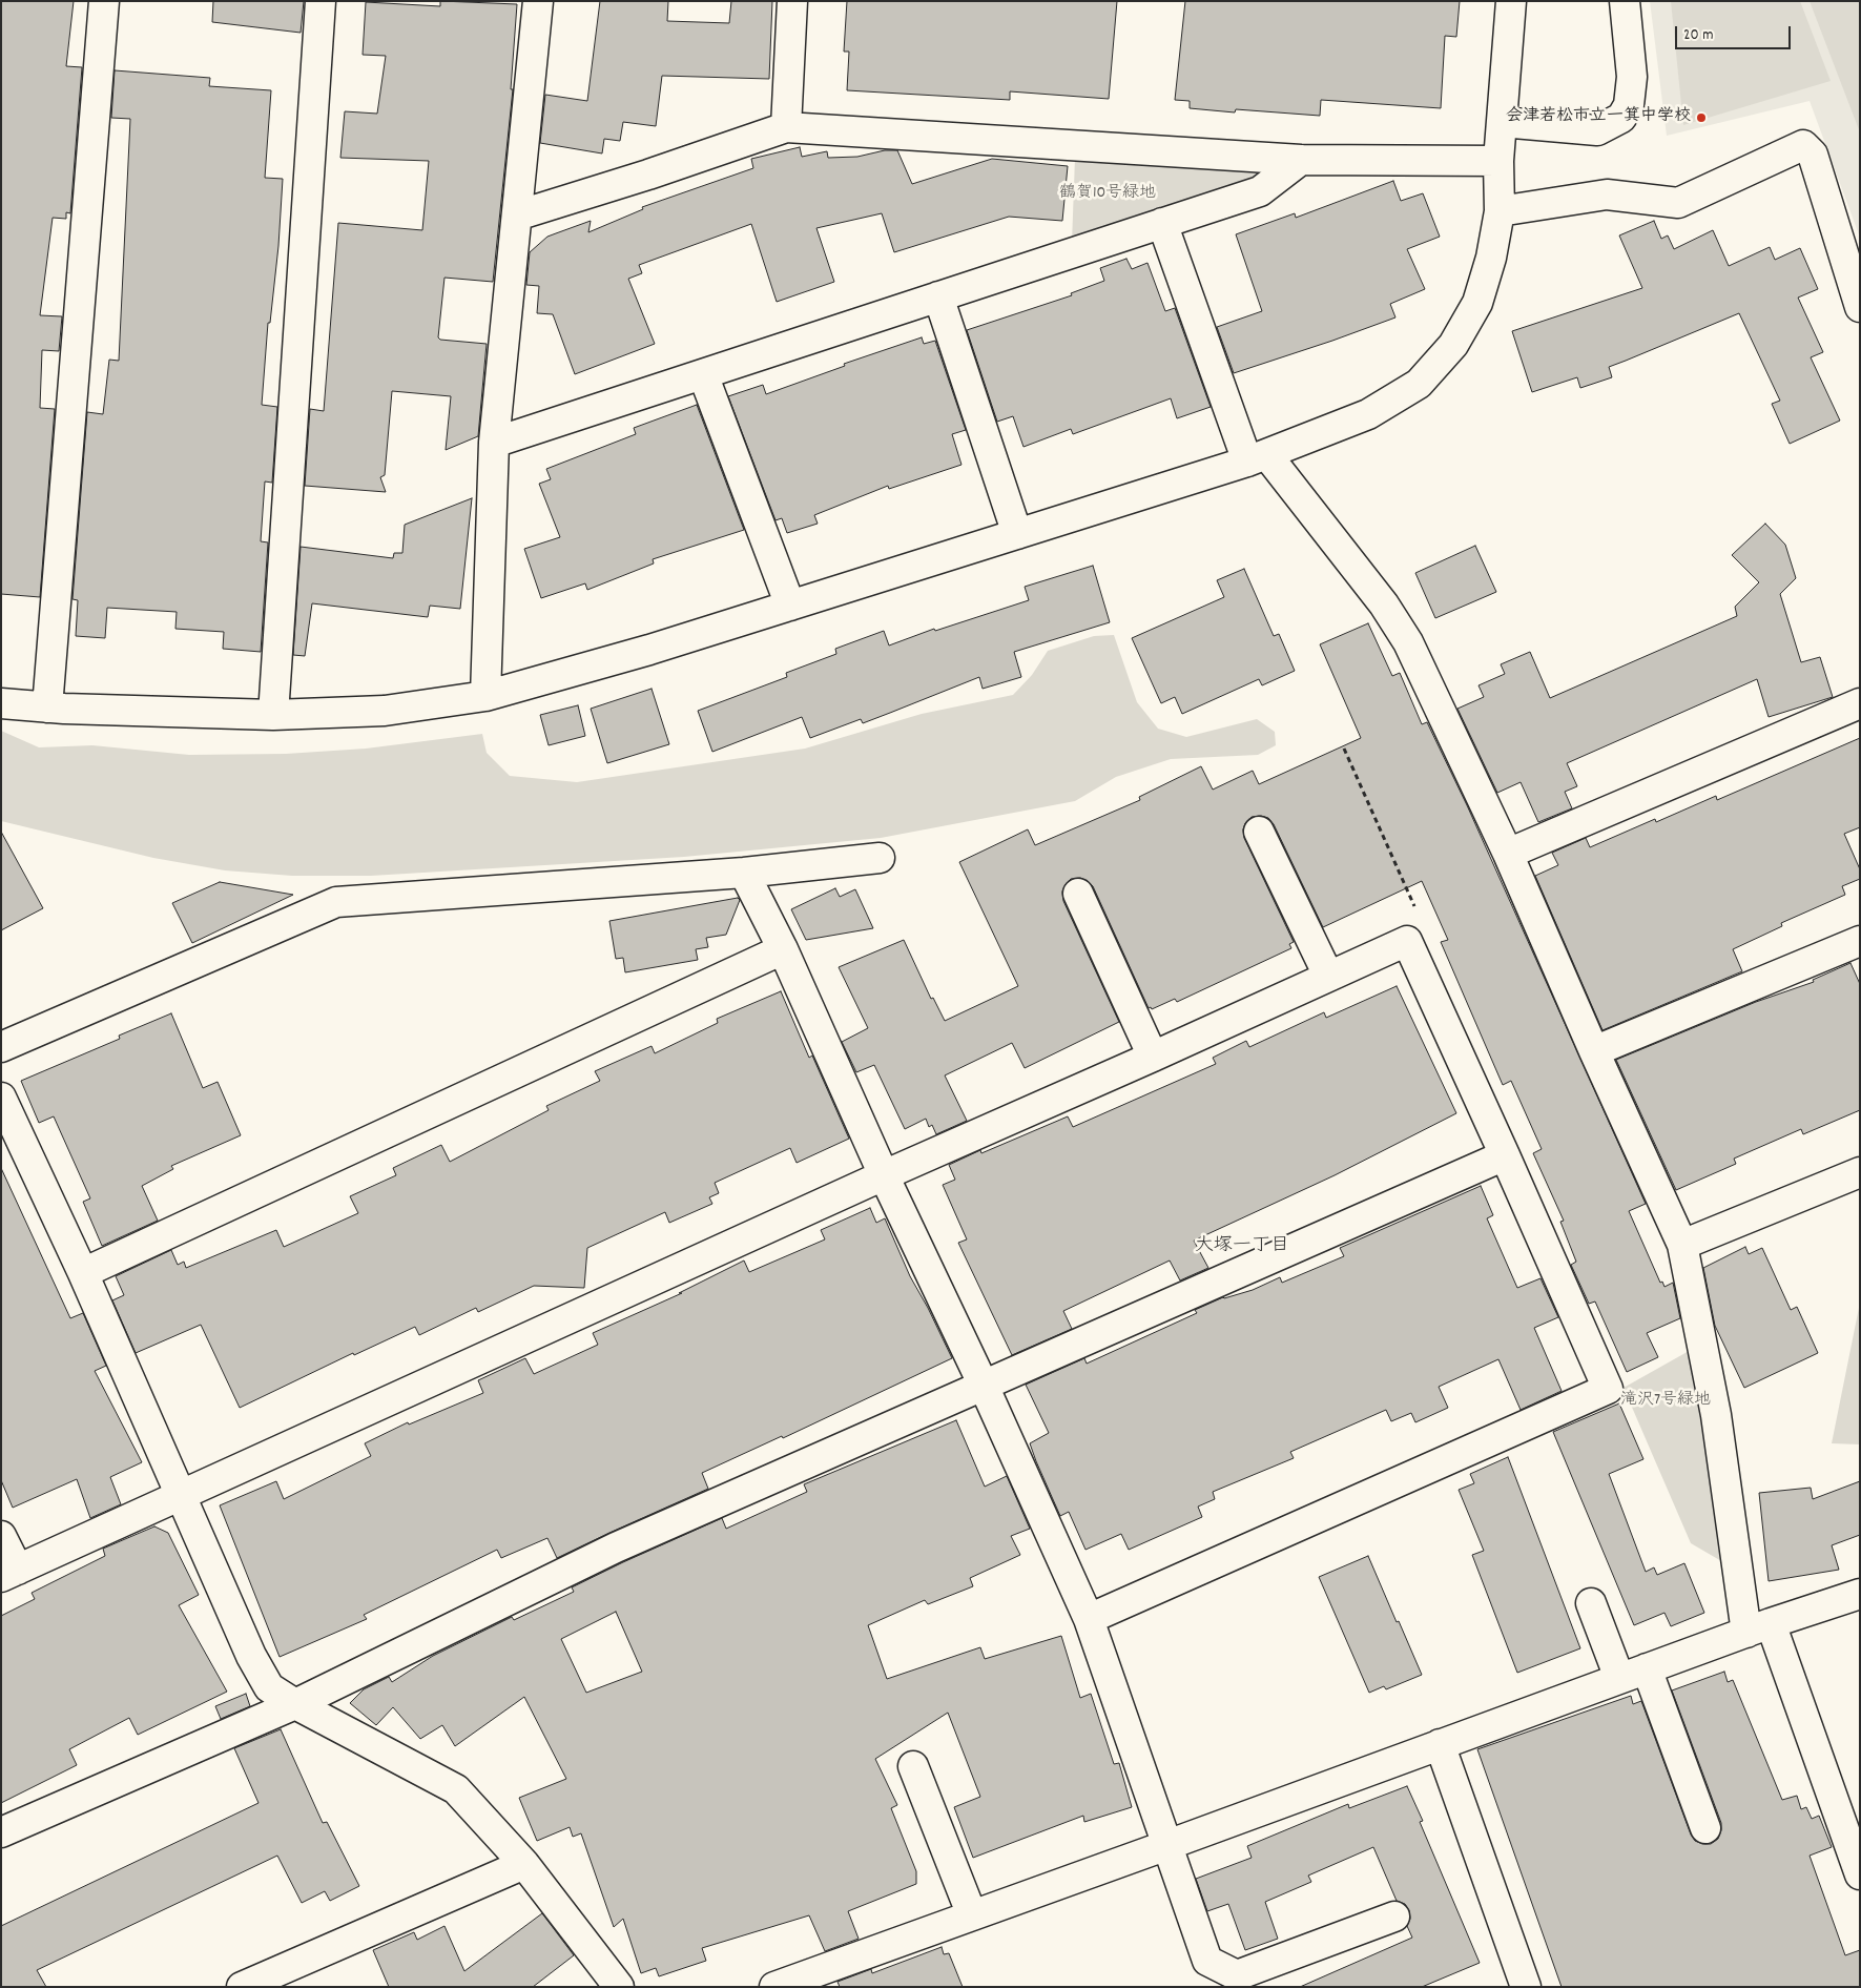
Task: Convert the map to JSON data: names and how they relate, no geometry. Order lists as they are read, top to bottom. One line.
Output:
{"districts":["大塚一丁目"],"parks":["鶴賀10号緑地","滝沢7号緑地"],"places":["会津若松市立一箕中学校"],"scale_bar":"20 m"}
